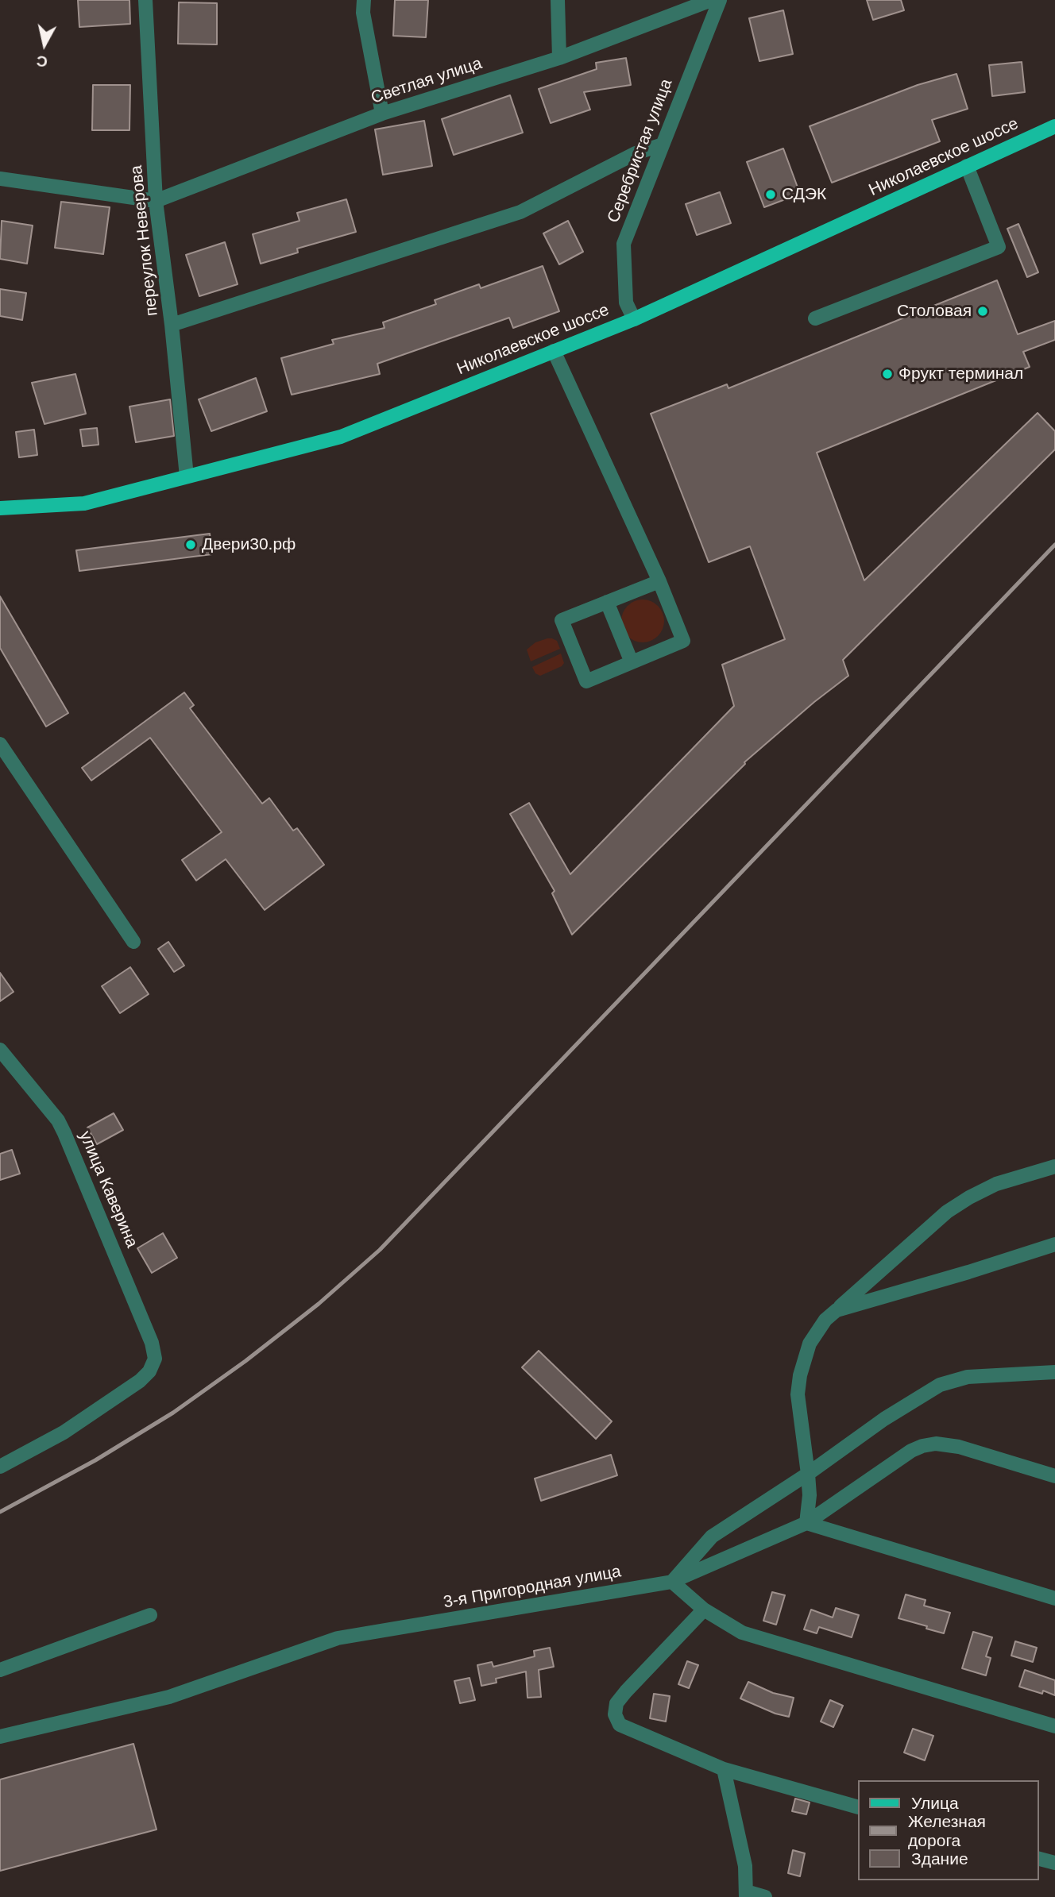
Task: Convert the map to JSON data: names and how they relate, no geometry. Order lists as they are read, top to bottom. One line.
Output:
{"streets":{"main road":["Николаевское шоссе"],"street":["Светлая улица","Серебристая улица","переулок Неверова","улица Каверина","3-я Пригородная улица"]},"crossings":[["Светлая улица","переулок Неверова"],["Серебристая улица","Николаевское шоссе"],["Николаевское шоссе","переулок Неверова"]],"places":["СДЭК","Столовая","Фрукт терминал","Двери30.рф"],"legend":["Улица","Железная дорога","Здание"],"north":"bottom"}
